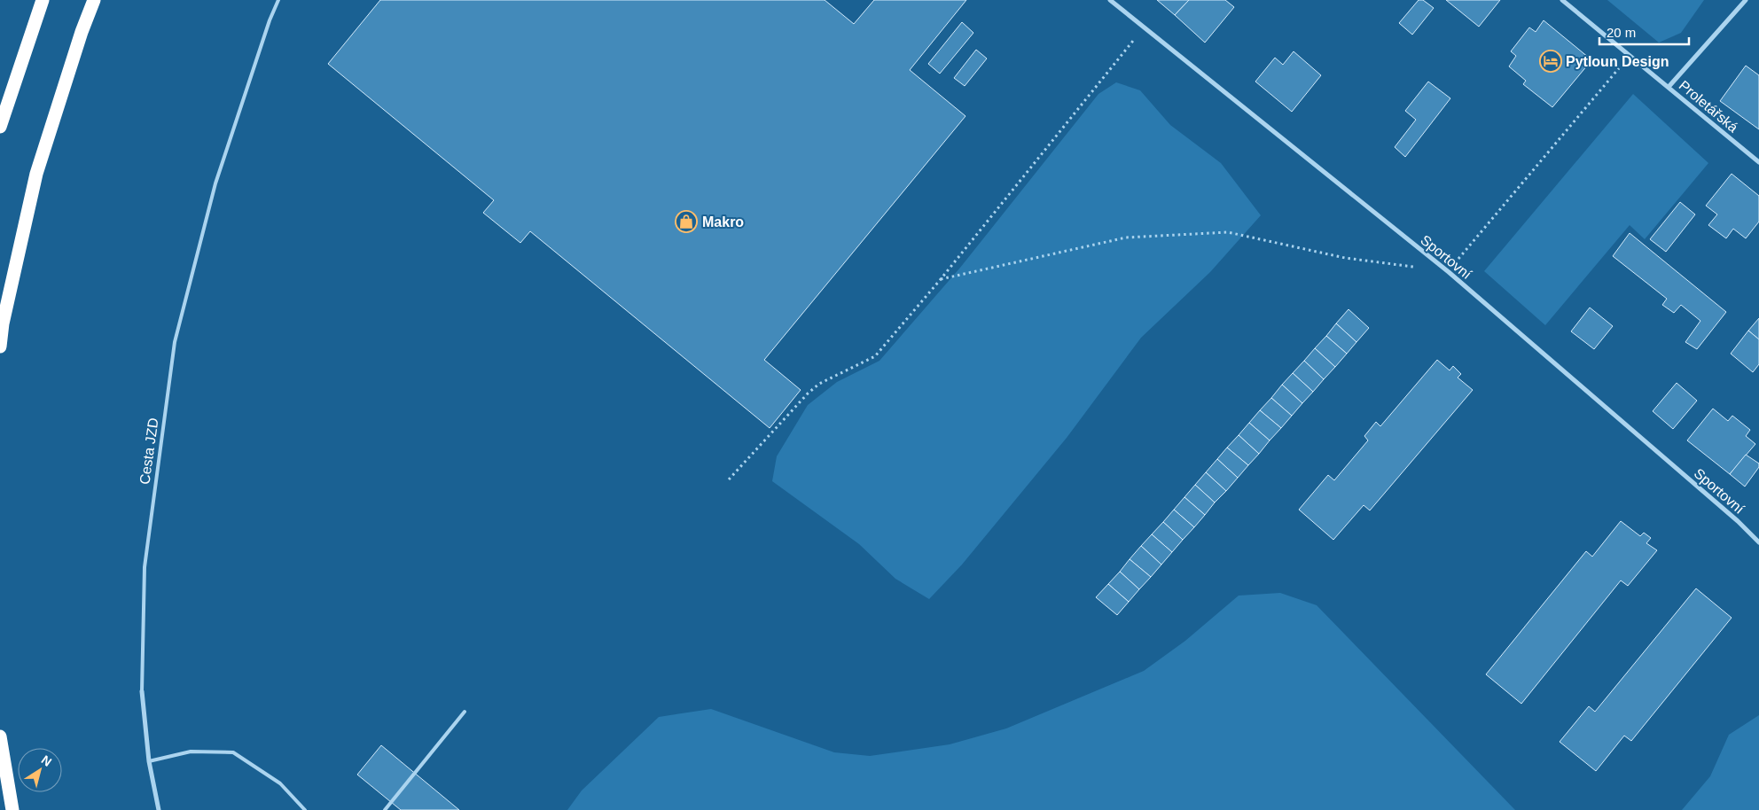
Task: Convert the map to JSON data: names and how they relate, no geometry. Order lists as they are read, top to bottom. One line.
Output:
{"streets":{"street":["Proletářská","Sportovní","Cesta JZD"]},"places":{"hotel":["Pytloun Design"],"shop":["Makro"]},"scale_bar":"20 m","north":"top right"}
